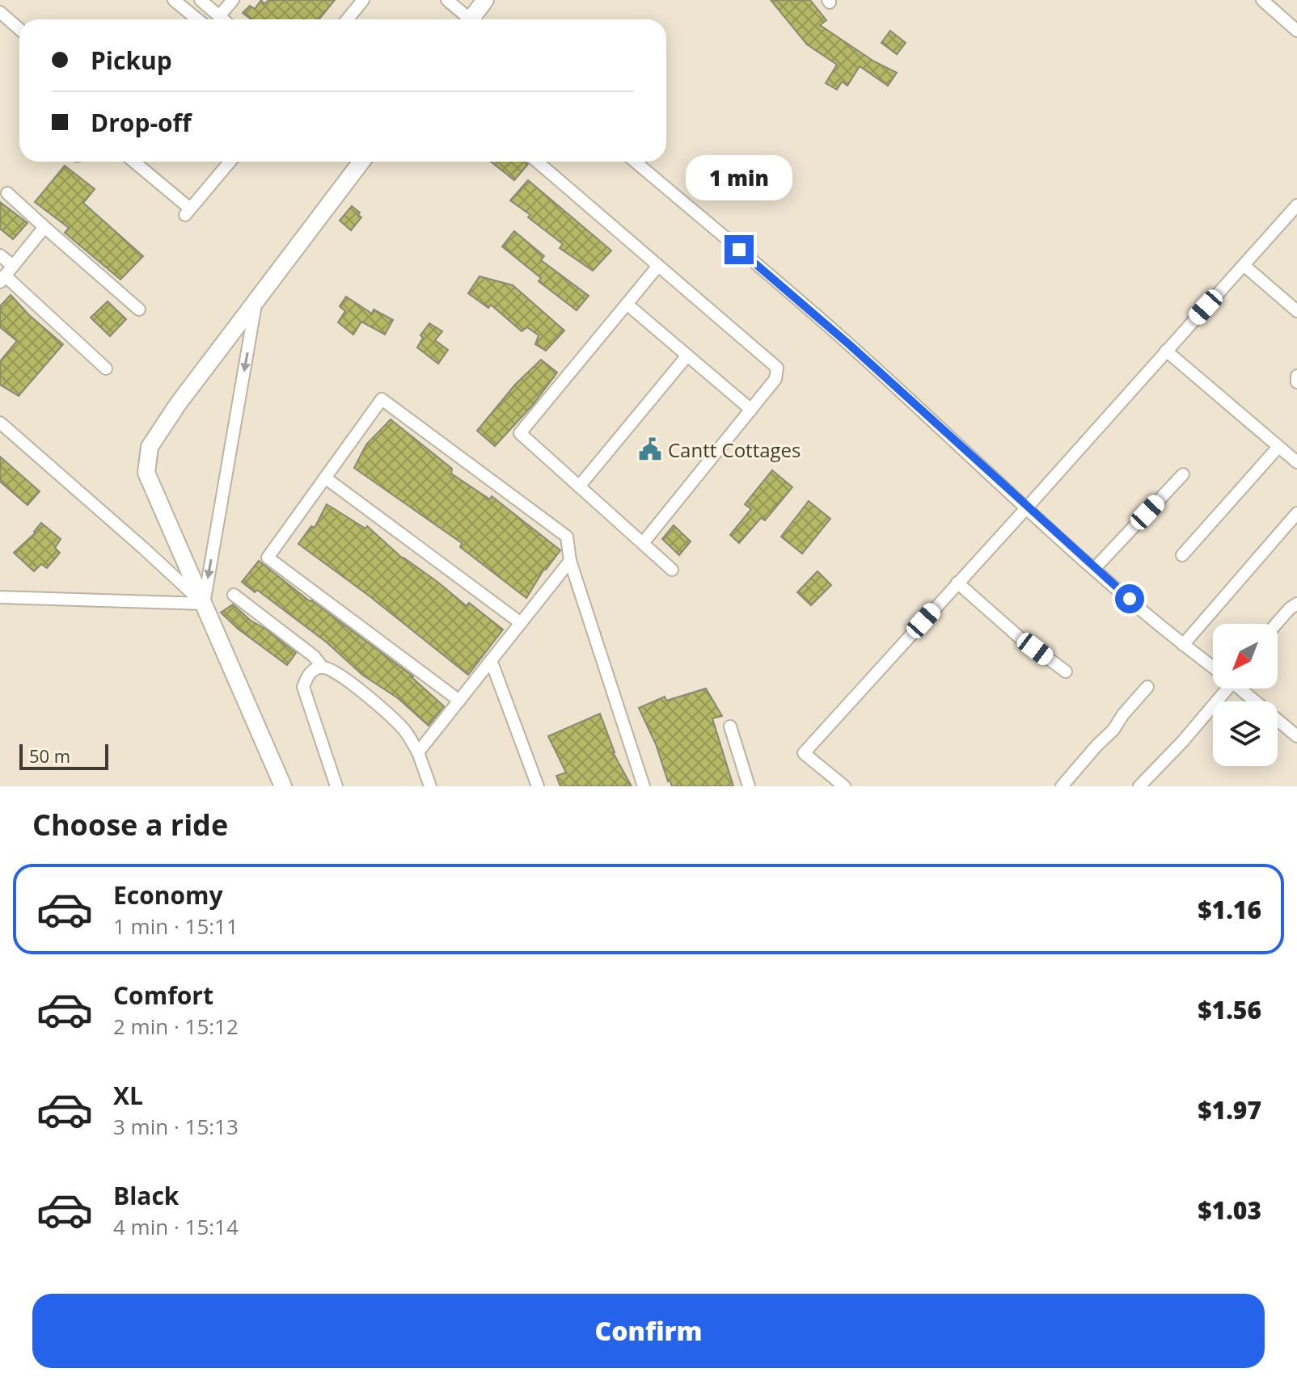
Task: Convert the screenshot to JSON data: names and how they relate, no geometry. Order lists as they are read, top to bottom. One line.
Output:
{"places":{"public building":["Cantt Cottages"]},"scale_bar":"50 m","north":"bottom left","page":{"banner":["Pickup","Drop-off"],"bubble":"1 min","scale":"50 m","heading":"Choose a ride","list":[{"name":"Economy","note":"1 min · 15:11","value":"$1.16"},{"name":"Comfort","note":"2 min · 15:12","value":"$1.56"},{"name":"XL","note":"3 min · 15:13","value":"$1.97"},{"name":"Black","note":"4 min · 15:14","value":"$1.03"}],"buttons":"Confirm"}}
